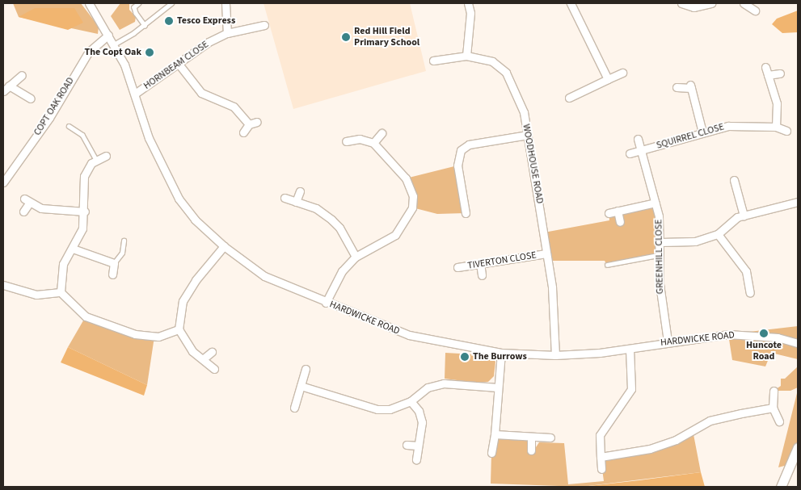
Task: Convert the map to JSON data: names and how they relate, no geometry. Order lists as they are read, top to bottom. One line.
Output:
{"streets":{"street":["HORNBEAM CLOSE","COPT OAK ROAD","SQUIRREL CLOSE","WOODHOUSE ROAD","GREENHILL CLOSE","TIVERTON CLOSE","HARDWICKE ROAD"]},"crossings":[["HORNBEAM CLOSE","HARDWICKE ROAD"],["COPT OAK ROAD","HARDWICKE ROAD"],["SQUIRREL CLOSE","GREENHILL CLOSE"],["WOODHOUSE ROAD","TIVERTON CLOSE"],["WOODHOUSE ROAD","HARDWICKE ROAD"],["GREENHILL CLOSE","HARDWICKE ROAD"]],"places":["Tesco Express","Red Hill Field Primary School","The Copt Oak","Huncote Road","The Burrows"]}
